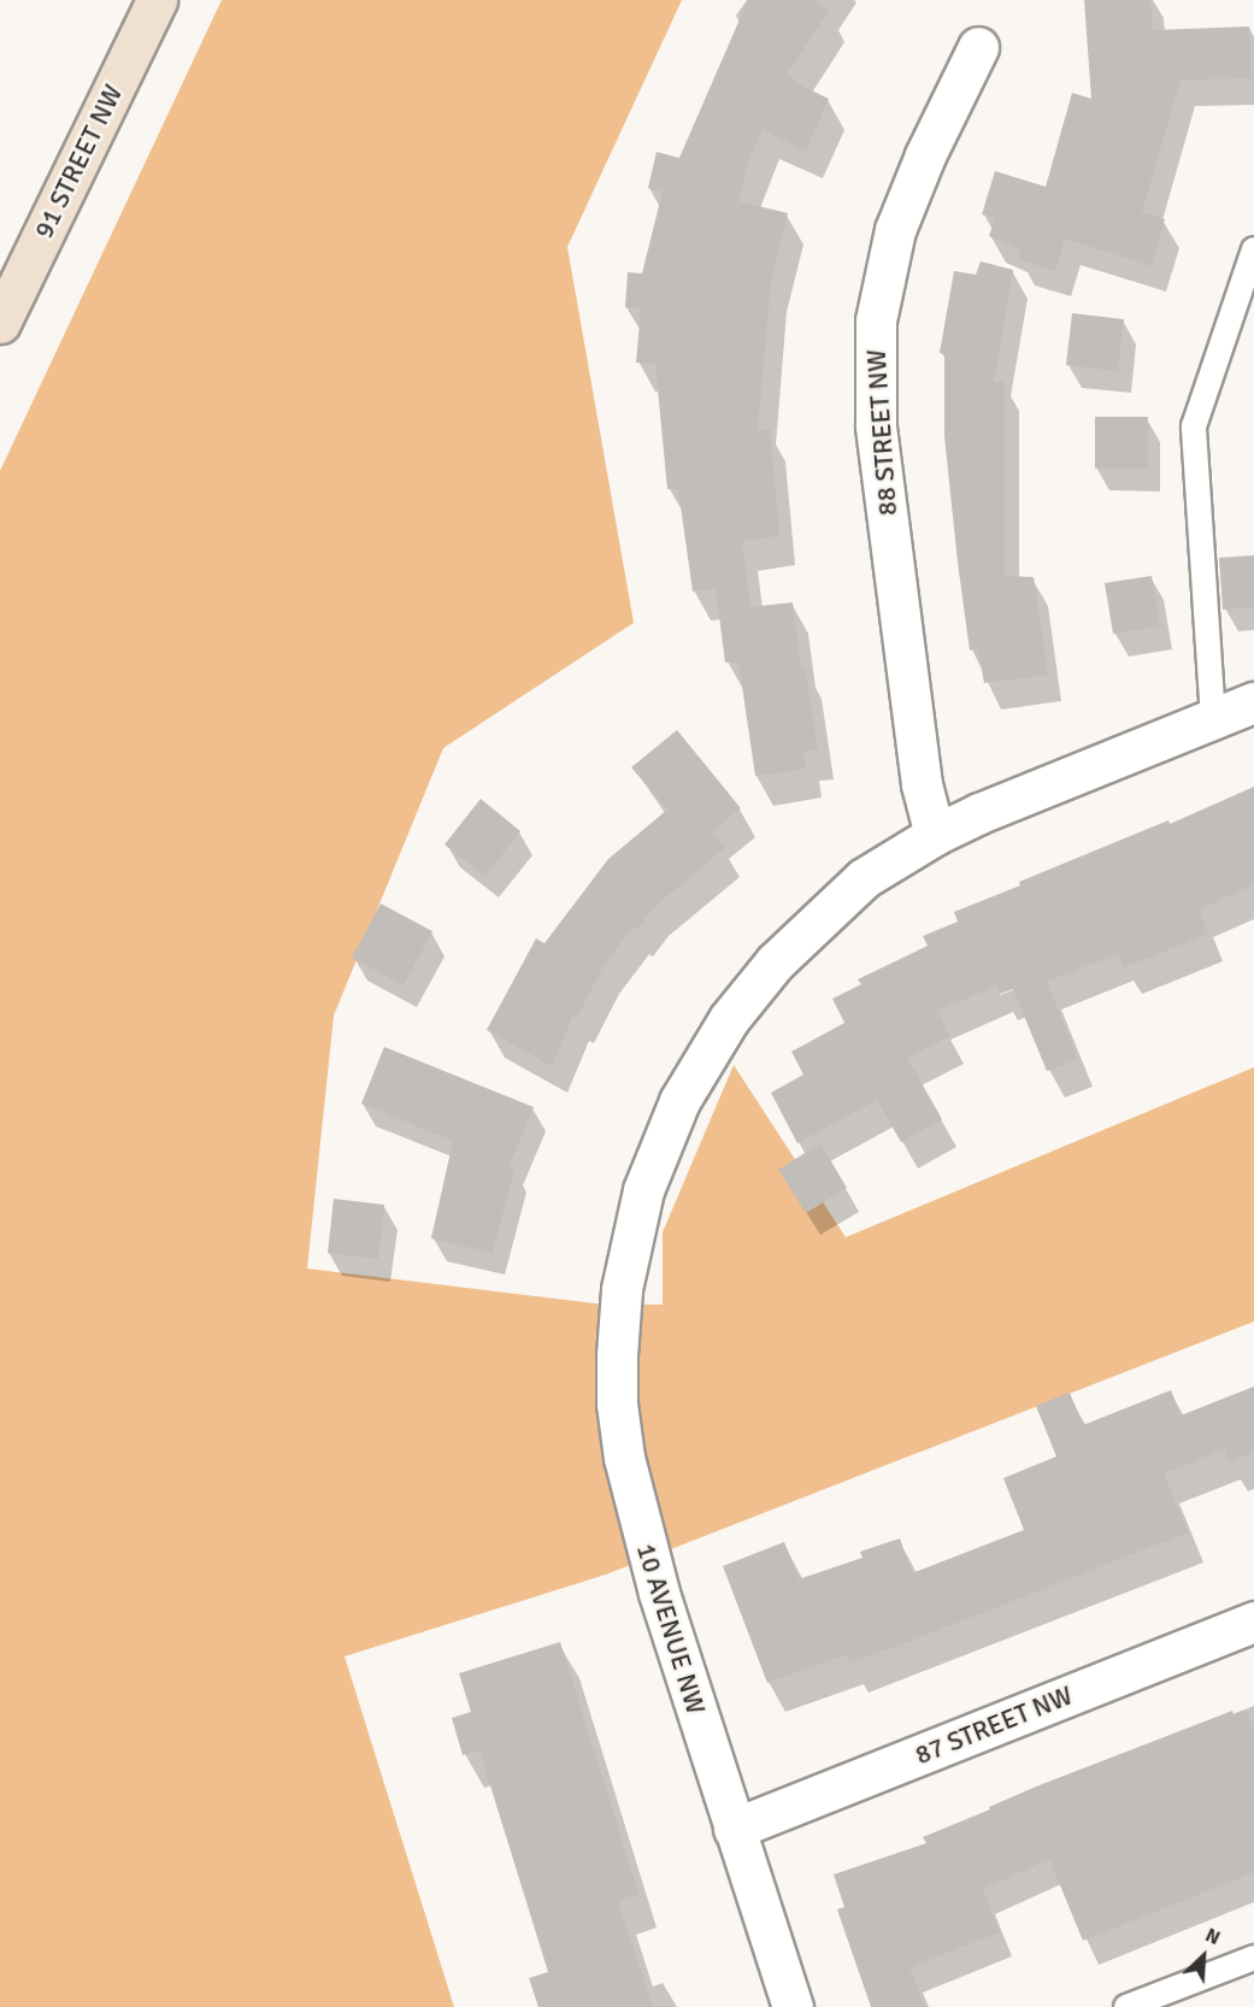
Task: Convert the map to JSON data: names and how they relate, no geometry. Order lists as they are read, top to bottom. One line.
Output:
{"streets":{"main road":["91 STREET NW"],"street":["88 STREET NW","10 AVENUE NW","87 STREET NW"]},"crossings":[["88 STREET NW","10 AVENUE NW"],["10 AVENUE NW","87 STREET NW"]],"north":"top right"}
